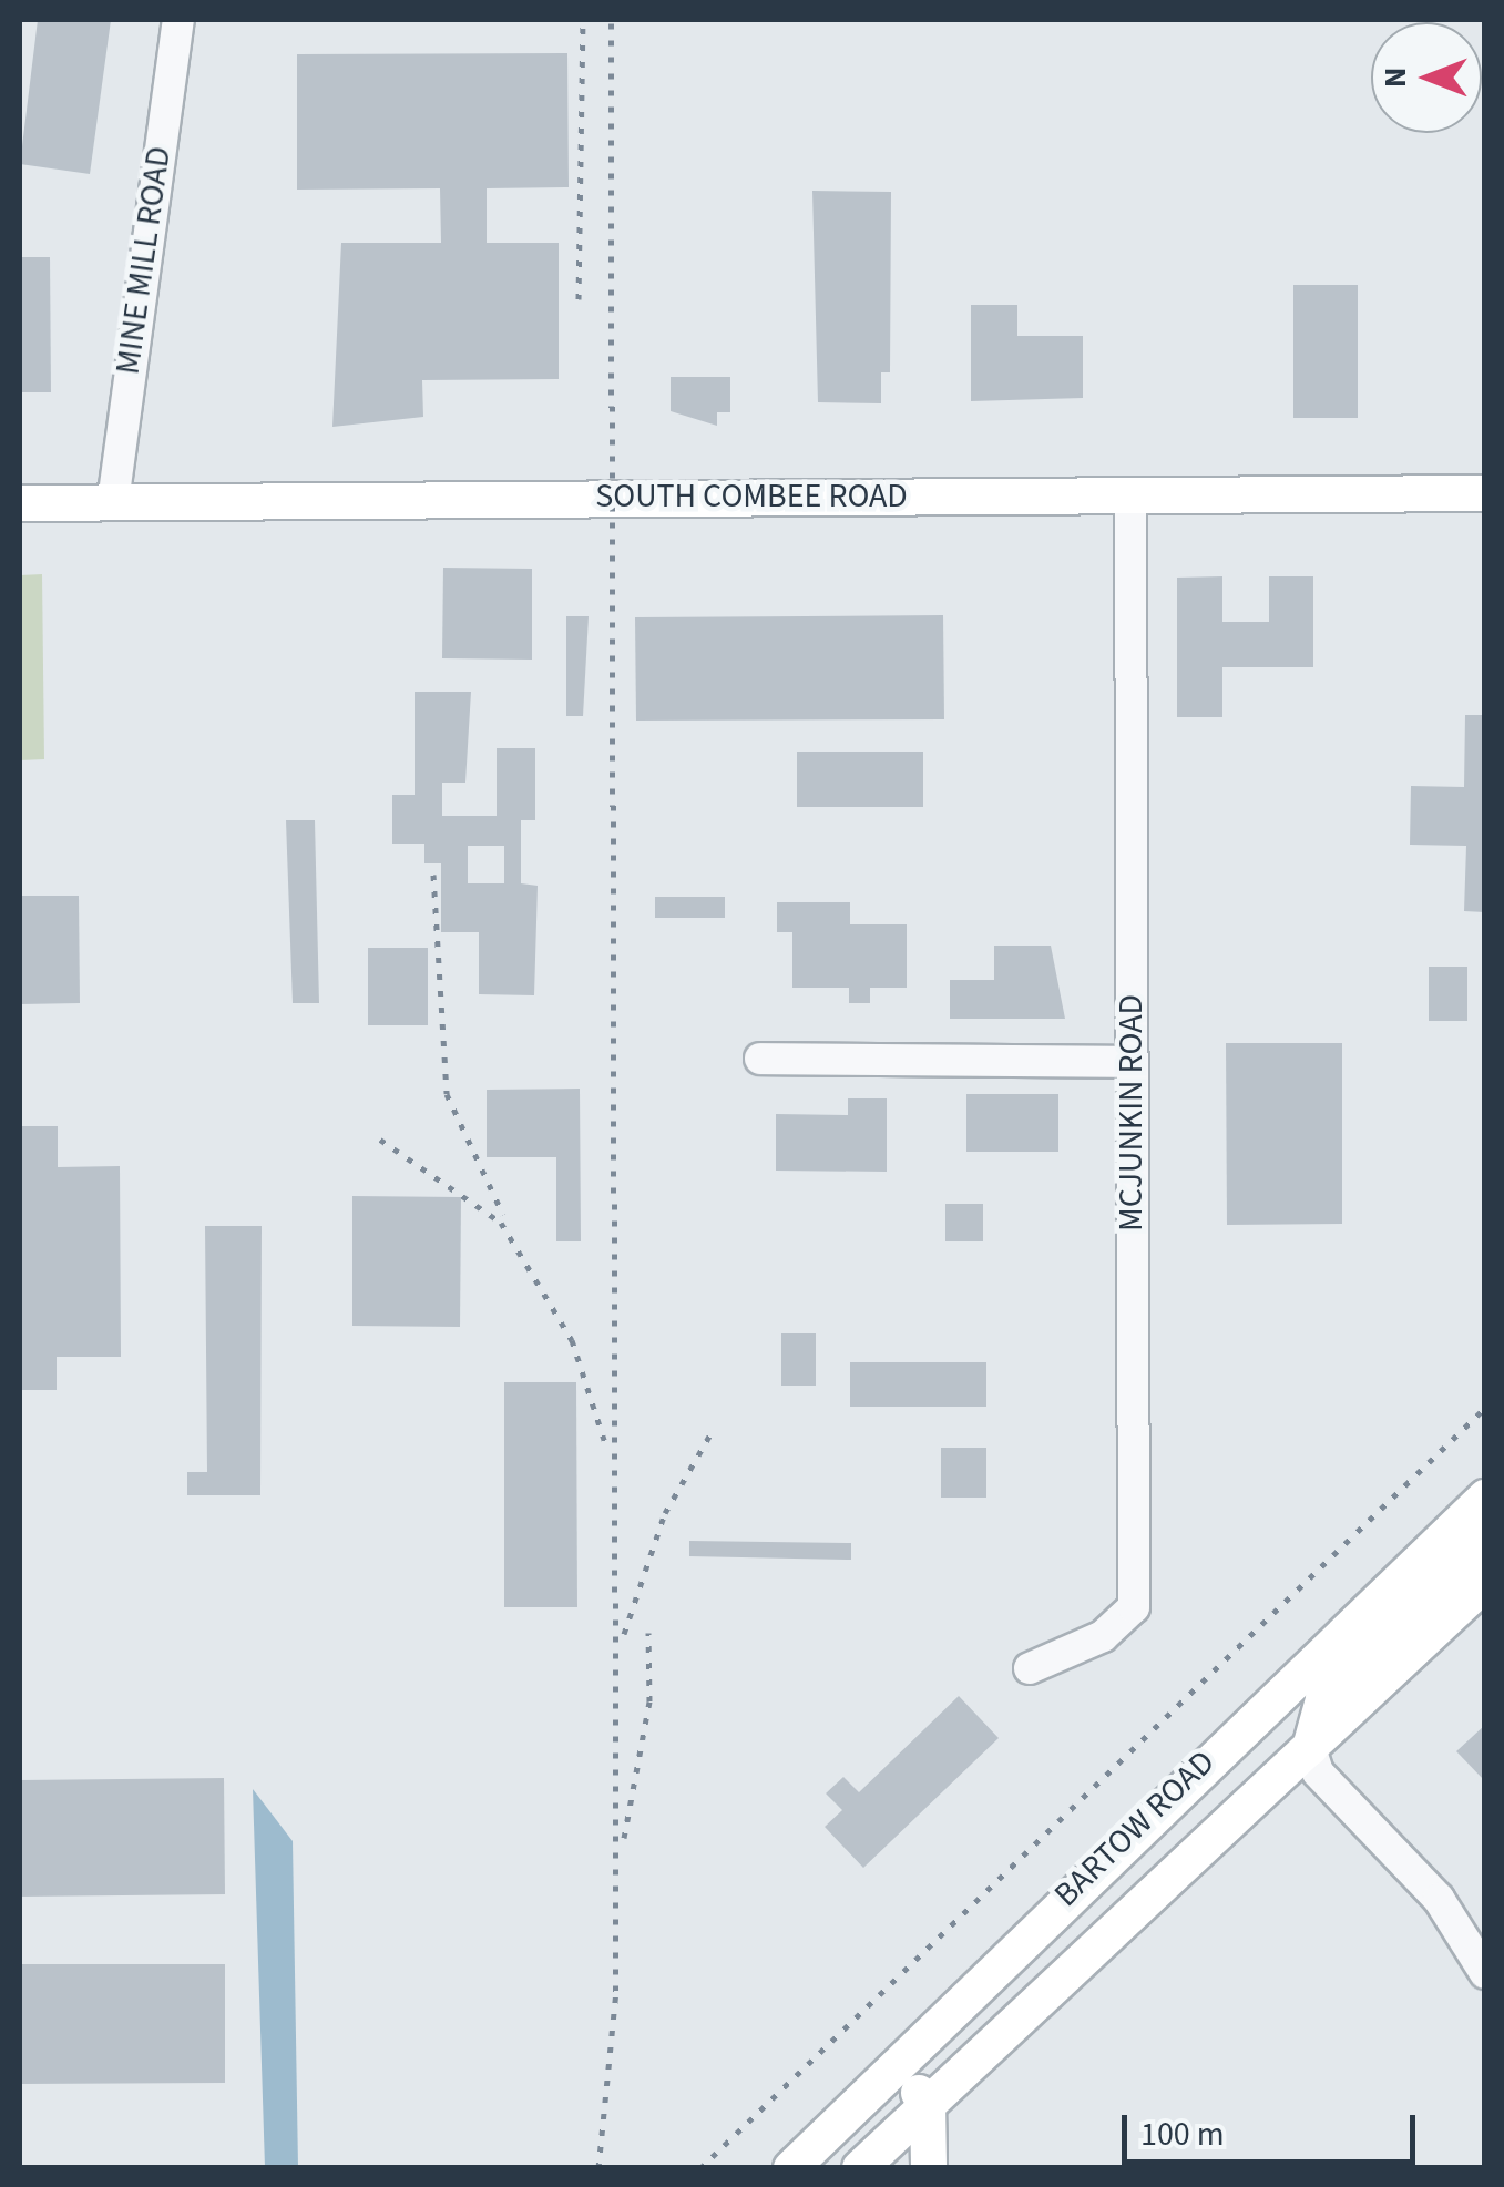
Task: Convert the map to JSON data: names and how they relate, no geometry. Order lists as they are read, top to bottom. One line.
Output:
{"streets":{"main road":["SOUTH COMBEE ROAD","BARTOW ROAD"],"street":["MINE MILL ROAD","MCJUNKIN ROAD"]},"crossings":[["MINE MILL ROAD","SOUTH COMBEE ROAD"],["SOUTH COMBEE ROAD","MCJUNKIN ROAD"]],"scale_bar":"100 m","north":"left"}
